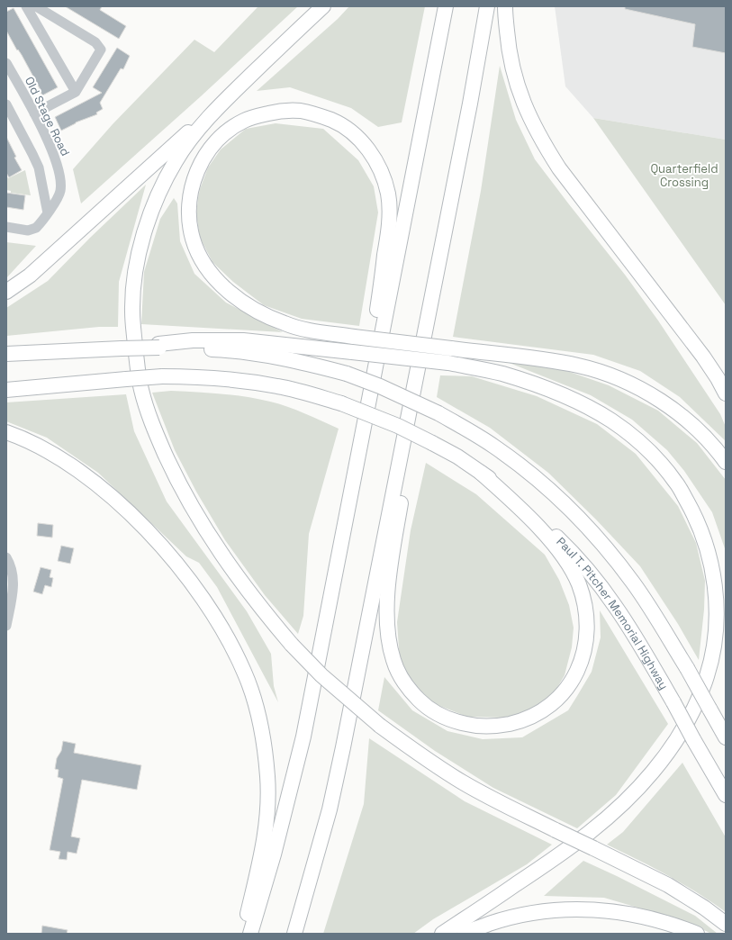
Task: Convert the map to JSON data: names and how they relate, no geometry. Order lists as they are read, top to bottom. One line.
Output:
{"streets":{"highway":["Paul T. Pitcher Memorial Highway"],"street":["Old Stage Road"]},"parks":["Quarterfield Crossing"]}
